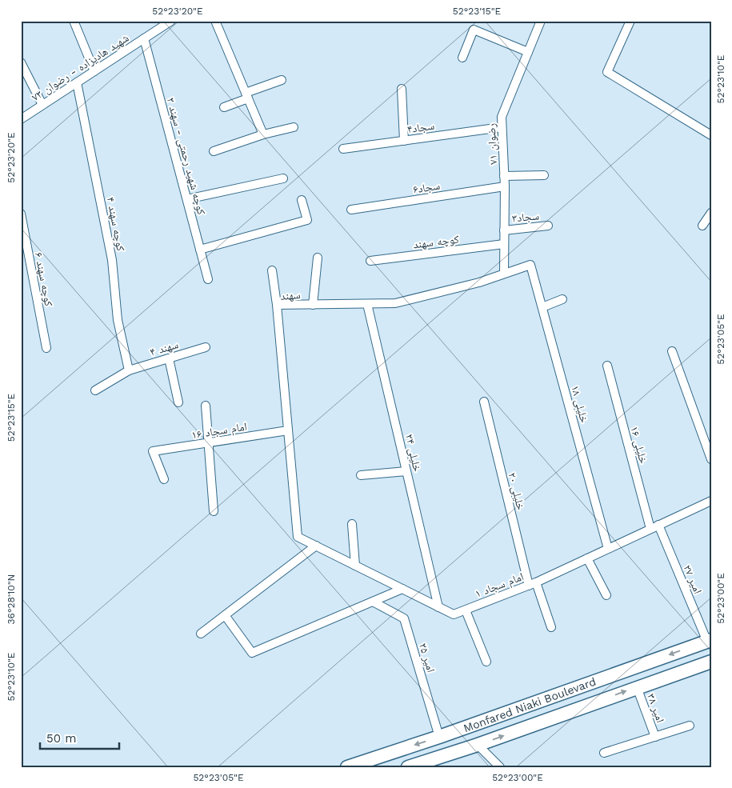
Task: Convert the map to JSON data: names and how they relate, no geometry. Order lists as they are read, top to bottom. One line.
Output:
{"streets":{"main road":["Monfared Niaki Boulevard"],"street":["شهید هادیزاده - رضوان ۷۳","سجاد۴","رضوان ۷۱","کوچه شهید رحمتی - سهند ۲","سجاد۶","سجاد۳","کوچه سهند ۴","كوچه سهند","کوچه سهند ۶","سهند","سهند ۴","خلیلی ۱۸","امام سجاد ۱۶","خلیلی ۱۶","خلیلی ۲۴","خلیلی ۲۰","امیر ۲۷","امام سجاد ۱","امیر ۲۵","امیر ۳۸"]},"crossings":[["شهید هادیزاده - رضوان ۷۳","کوچه شهید رحمتی - سهند ۲"],["شهید هادیزاده - رضوان ۷۳","کوچه سهند ۴"],["سجاد۴","رضوان ۷۱"],["رضوان ۷۱","سجاد۶"],["رضوان ۷۱","سجاد۳"],["رضوان ۷۱","كوچه سهند"],["رضوان ۷۱","سهند"],["کوچه سهند ۴","سهند ۴"],["سهند","خلیلی ۱۸"],["سهند","امام سجاد ۱۶"],["سهند","خلیلی ۲۴"],["سهند","امام سجاد ۱"],["خلیلی ۱۸","امام سجاد ۱"],["خلیلی ۱۶","امام سجاد ۱"],["خلیلی ۲۴","امام سجاد ۱"],["خلیلی ۲۰","امام سجاد ۱"],["امیر ۲۷","امام سجاد ۱"],["امیر ۲۷","Monfared Niaki Boulevard"],["امیر ۲۵","Monfared Niaki Boulevard"],["Monfared Niaki Boulevard","امیر ۳۸"]],"scale_bar":"50 m","coordinates":["52°23'20\"E","52°23'15\"E","52°23'10\"E","52°23'05\"E","52°23'00\"E","36°28'10\"N"]}
